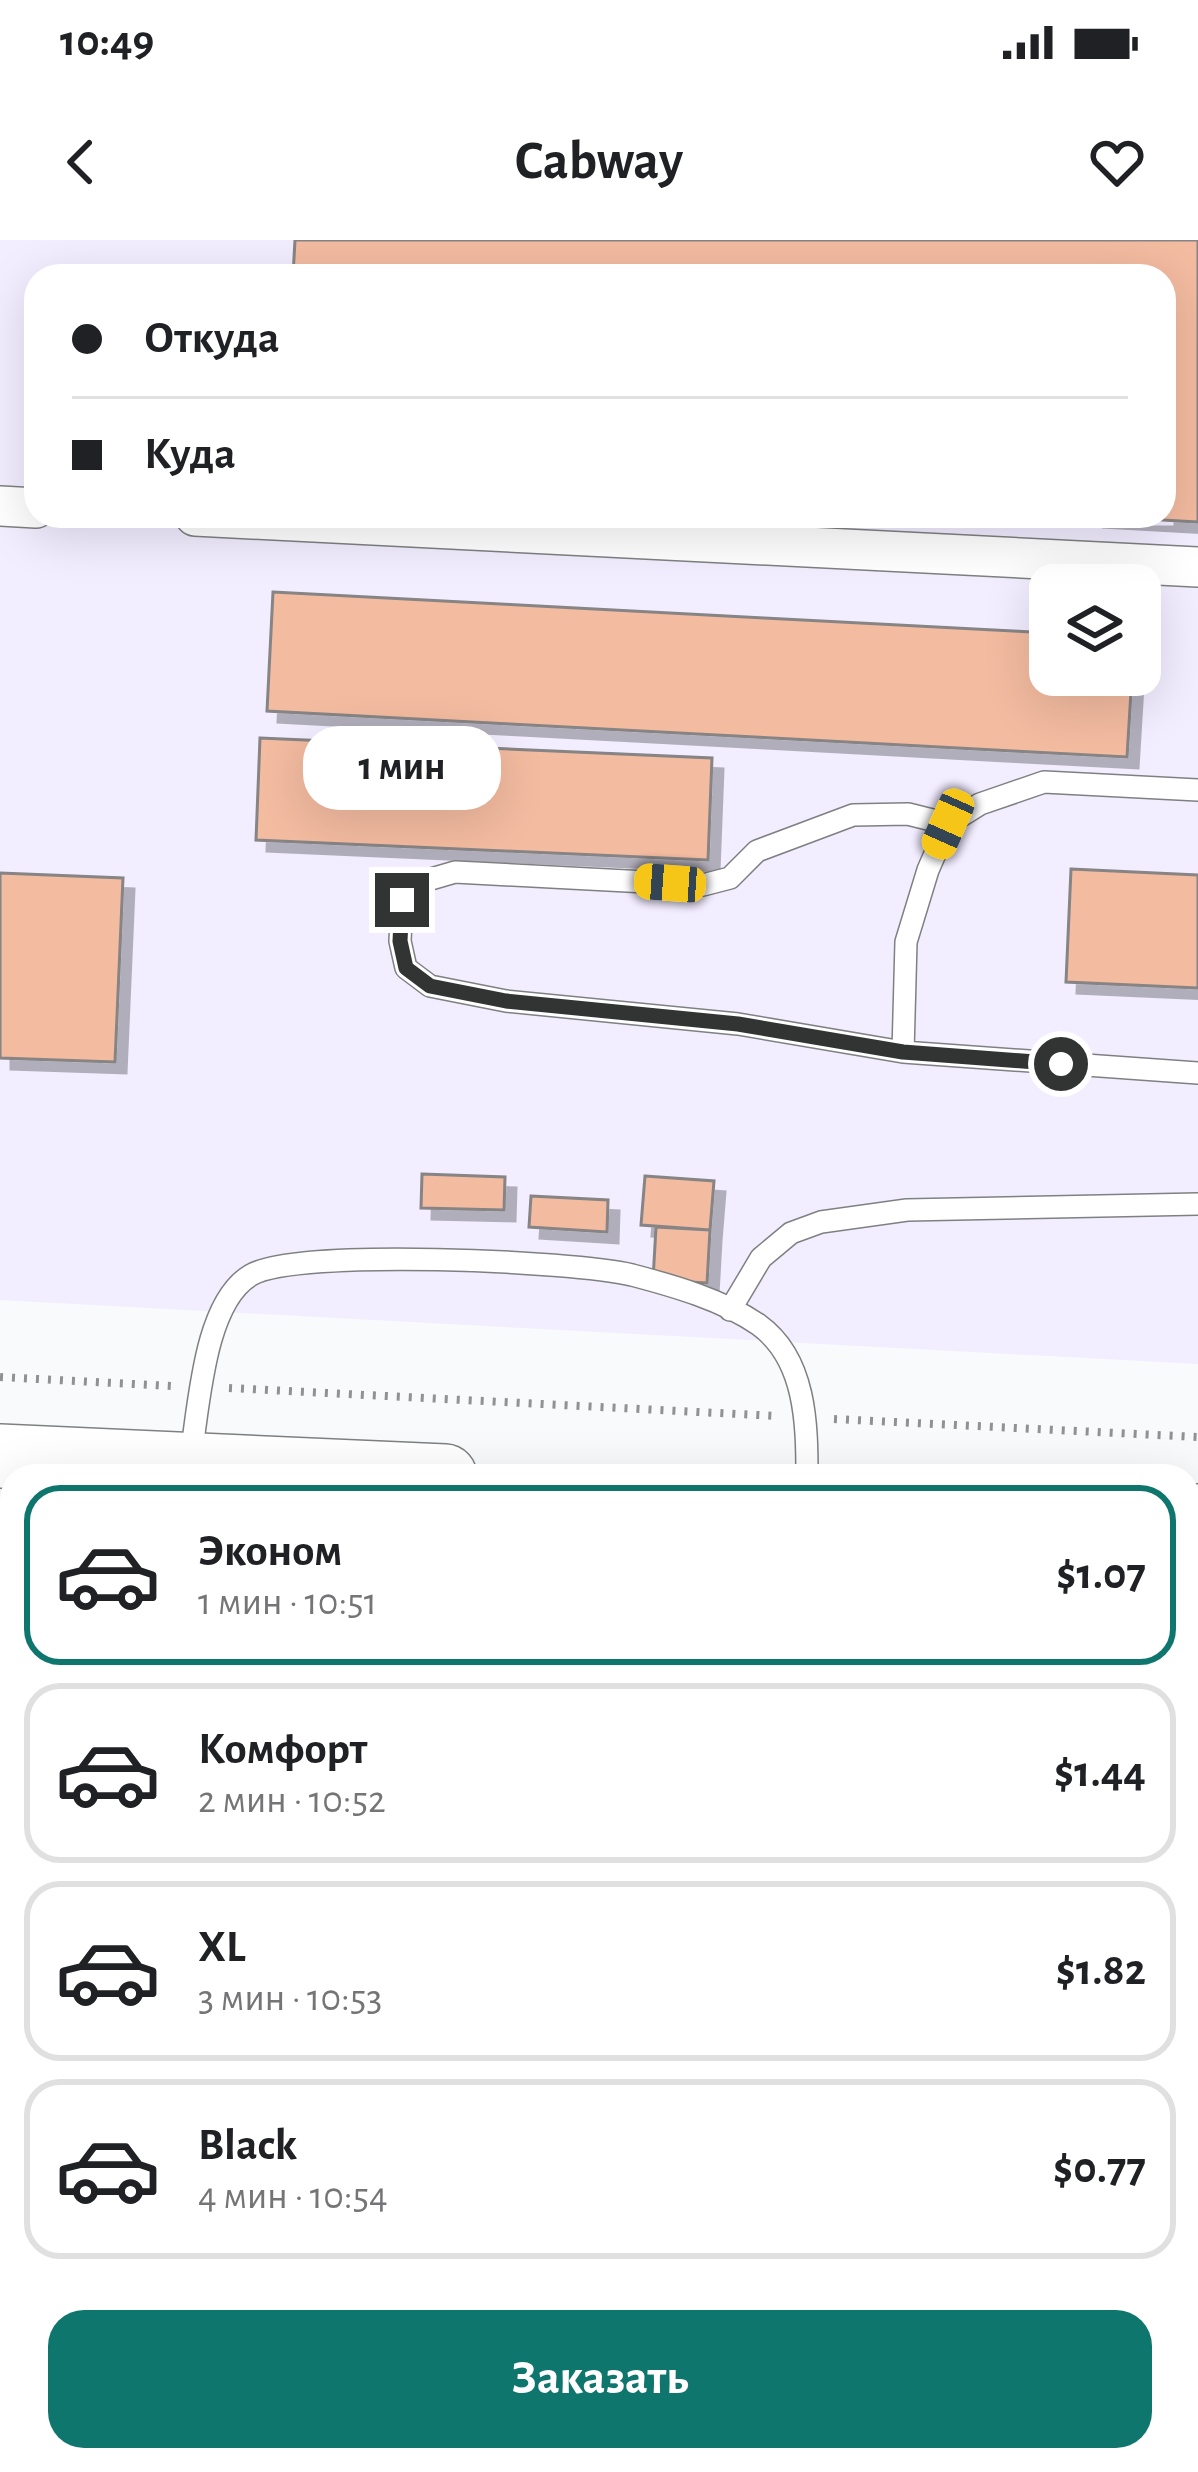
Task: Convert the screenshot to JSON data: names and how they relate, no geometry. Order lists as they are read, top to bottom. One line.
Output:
{"page":{"status":"10:49","header":"Cabway","banner":["Откуда","Куда"],"bubble":"1 мин","list":[{"name":"Эконом","note":"1 мин · 10:51","value":"$1.07"},{"name":"Комфорт","note":"2 мин · 10:52","value":"$1.44"},{"name":"XL","note":"3 мин · 10:53","value":"$1.82"},{"name":"Black","note":"4 мин · 10:54","value":"$0.77"}],"buttons":"Заказать"}}
